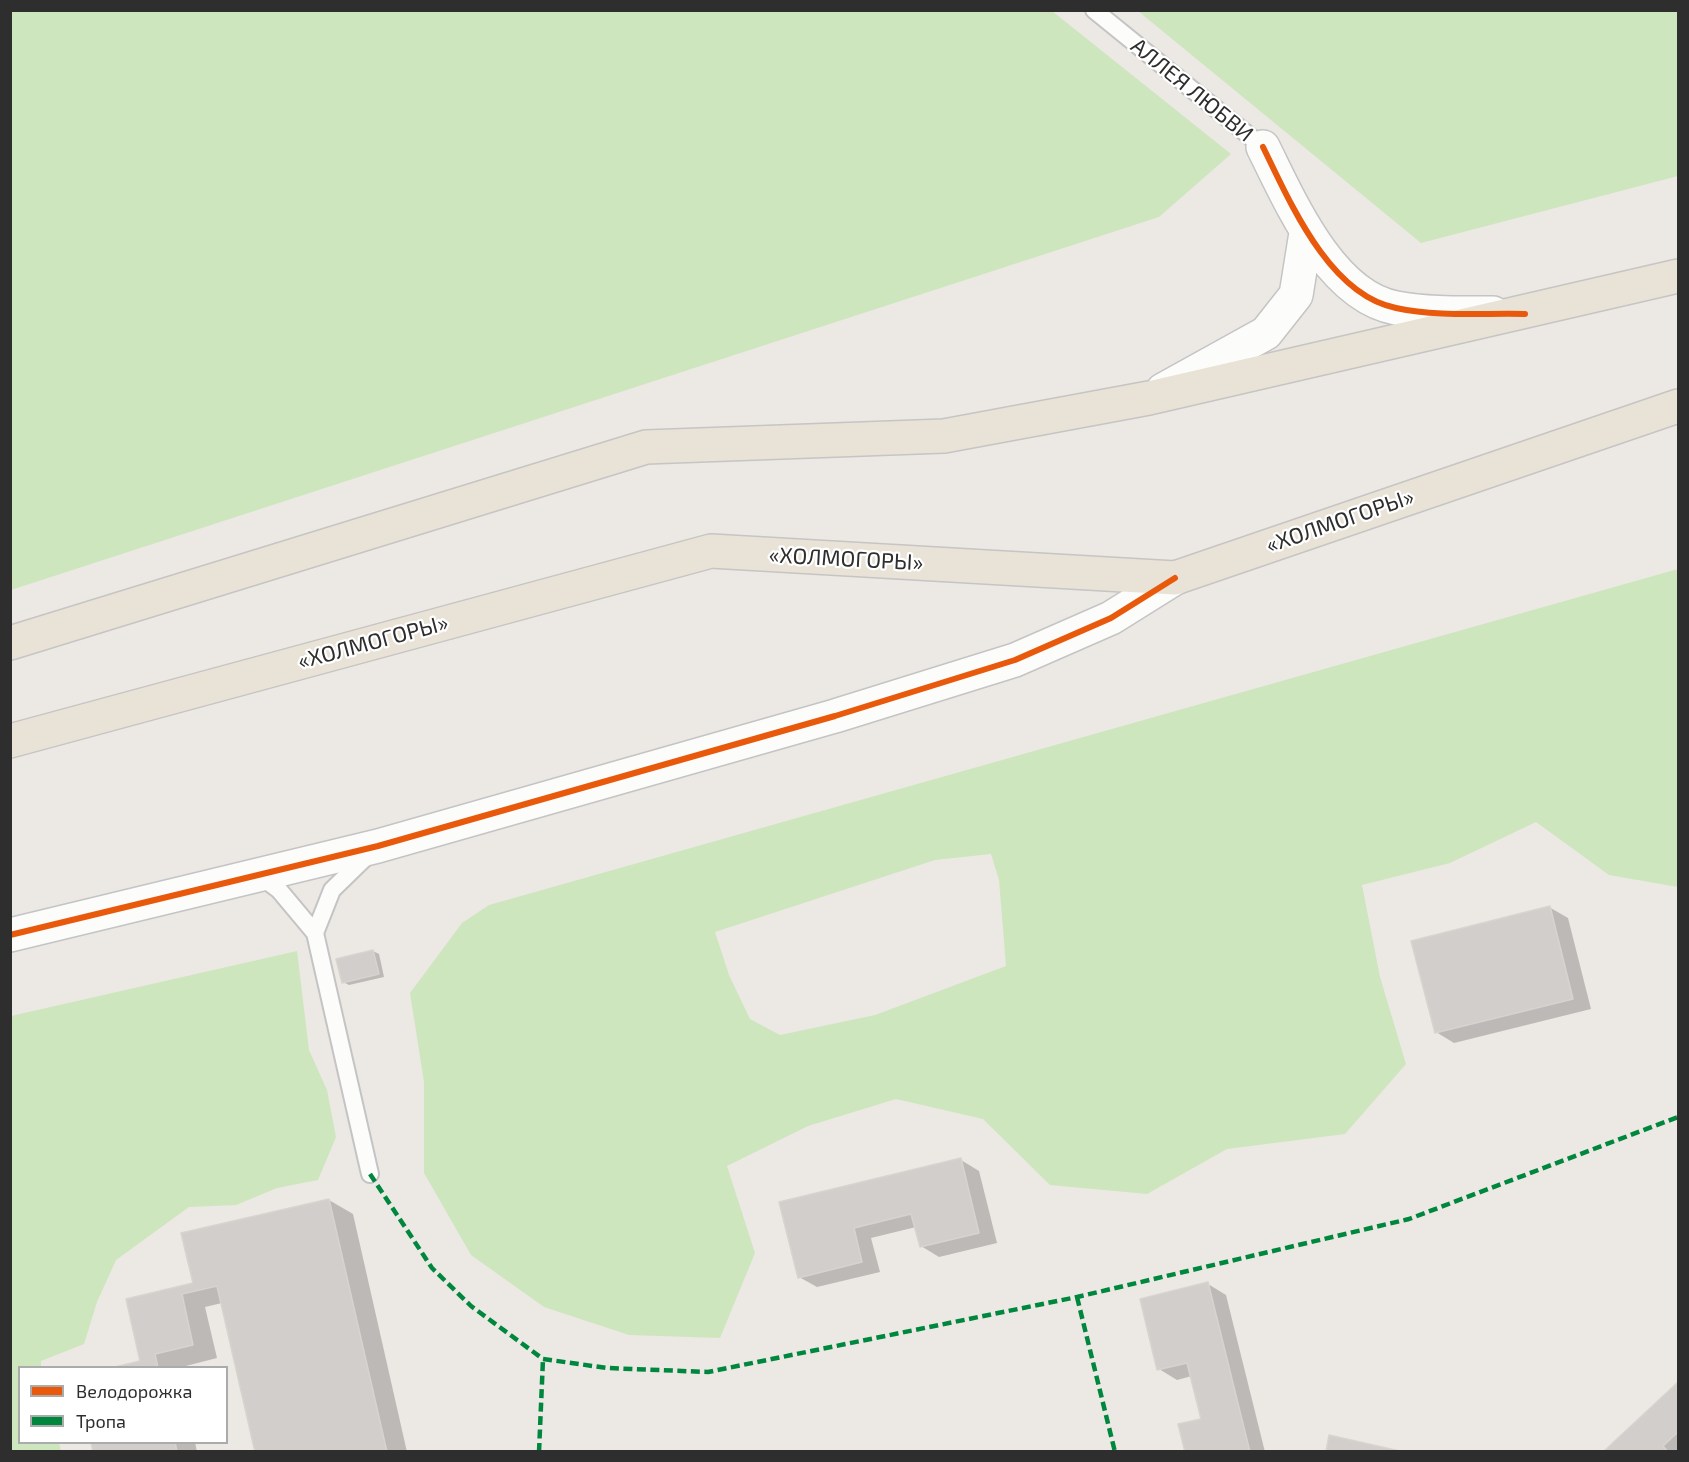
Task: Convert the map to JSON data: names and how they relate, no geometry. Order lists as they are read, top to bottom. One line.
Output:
{"streets":{"highway":["«ХОЛМОГОРЫ»"],"lane":["АЛЛЕЯ ЛЮБВИ"]},"legend":["Велодорожка","Тропа"]}
